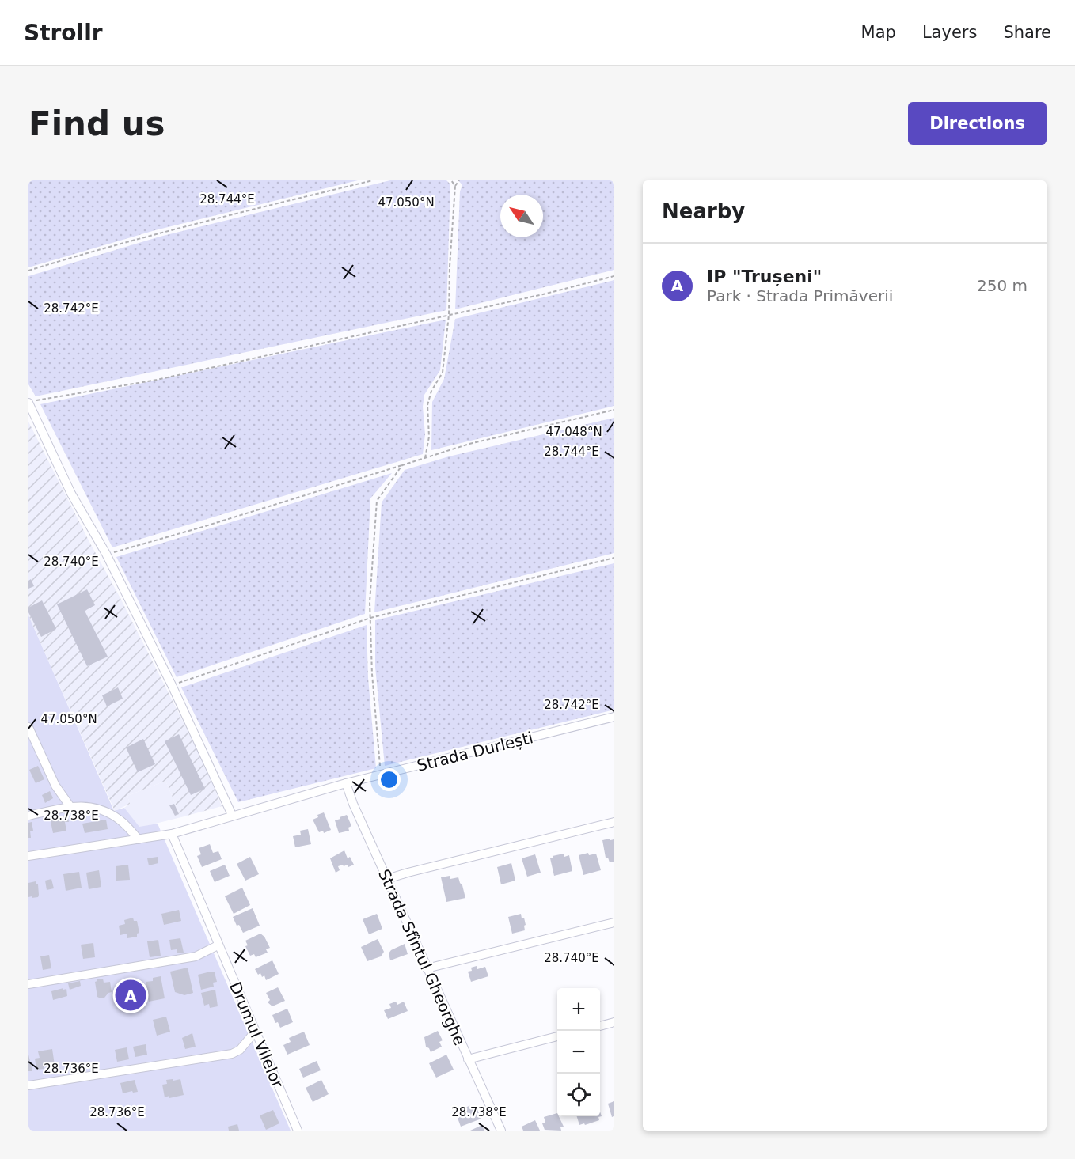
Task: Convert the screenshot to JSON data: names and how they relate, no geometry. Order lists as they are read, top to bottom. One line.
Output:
{"streets":{"street":["Strada Durlești","Strada Sfîntul Gheorghe","Drumul Vilelor"]},"crossings":[["Strada Durlești","Strada Sfîntul Gheorghe"],["Strada Durlești","Drumul Vilelor"]],"north":"top left","page":{"header":"Strollr","nav":["Map","Layers","Share"],"buttons":"Directions","title":"Find us","heading":"Nearby","list":[{"mark":"A","name":"IP \"Trușeni\"","note":"Park · Strada Primăverii","value":"250 m"}],"pins":"A","map_buttons":["+","−"]},"coordinates":["28.744°E","47.050°N","28.742°E","47.048°N","28.740°E","28.738°E","28.736°E"]}
